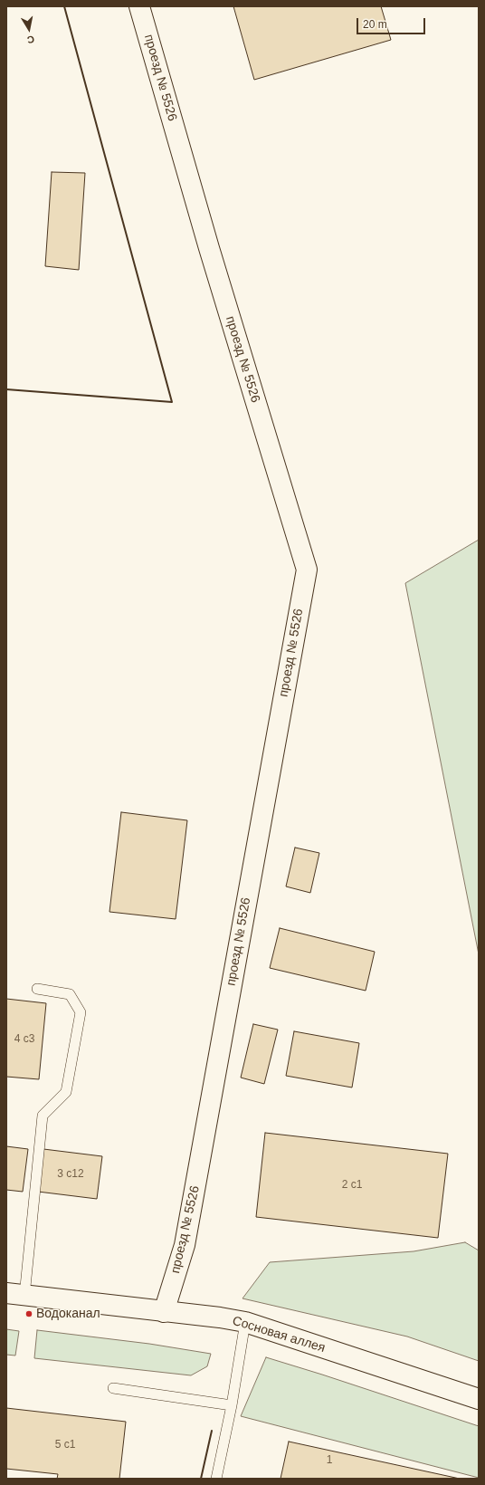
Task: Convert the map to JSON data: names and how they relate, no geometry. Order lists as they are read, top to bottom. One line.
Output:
{"streets":{"street":["проезд № 5526","Сосновая аллея"]},"crossings":[["проезд № 5526","Сосновая аллея"]],"places":["Водоканал"],"house_numbers":["4 с3","3 с12","2 с1","5 с1","1"],"scale_bar":"20 m","north":"bottom"}
